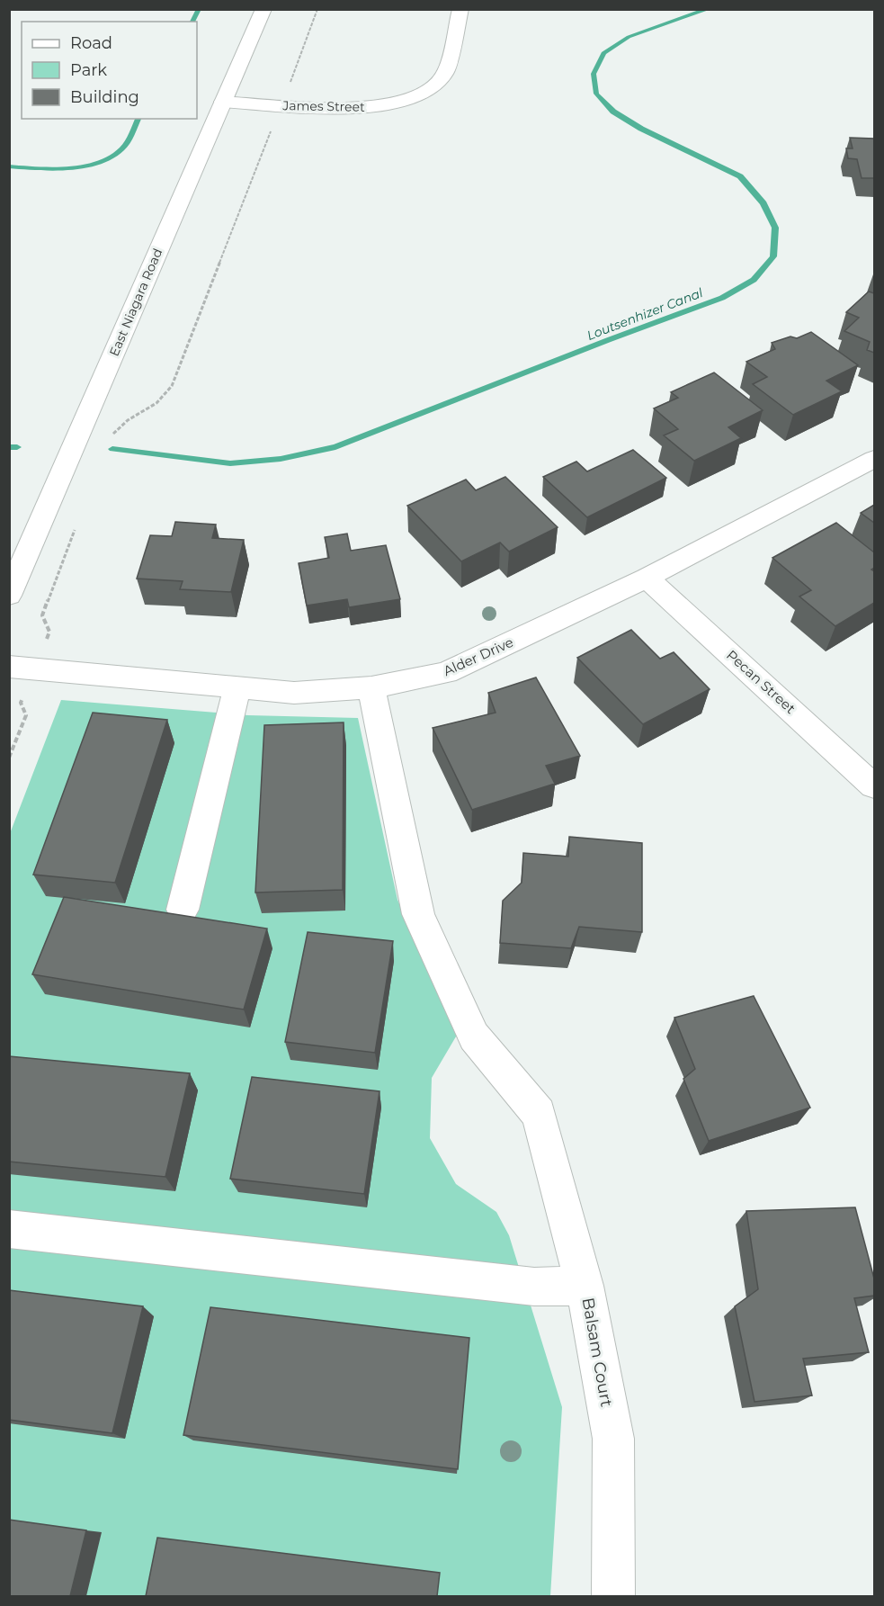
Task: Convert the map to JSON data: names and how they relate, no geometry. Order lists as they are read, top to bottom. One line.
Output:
{"streets":{"street":["James Street","East Niagara Road","Alder Drive","Pecan Street","Balsam Court"]},"crossings":[["James Street","East Niagara Road"],["Alder Drive","Pecan Street"],["Alder Drive","Balsam Court"]],"water":["Loutsenhizer Canal"],"legend":["Road","Park","Building"]}
